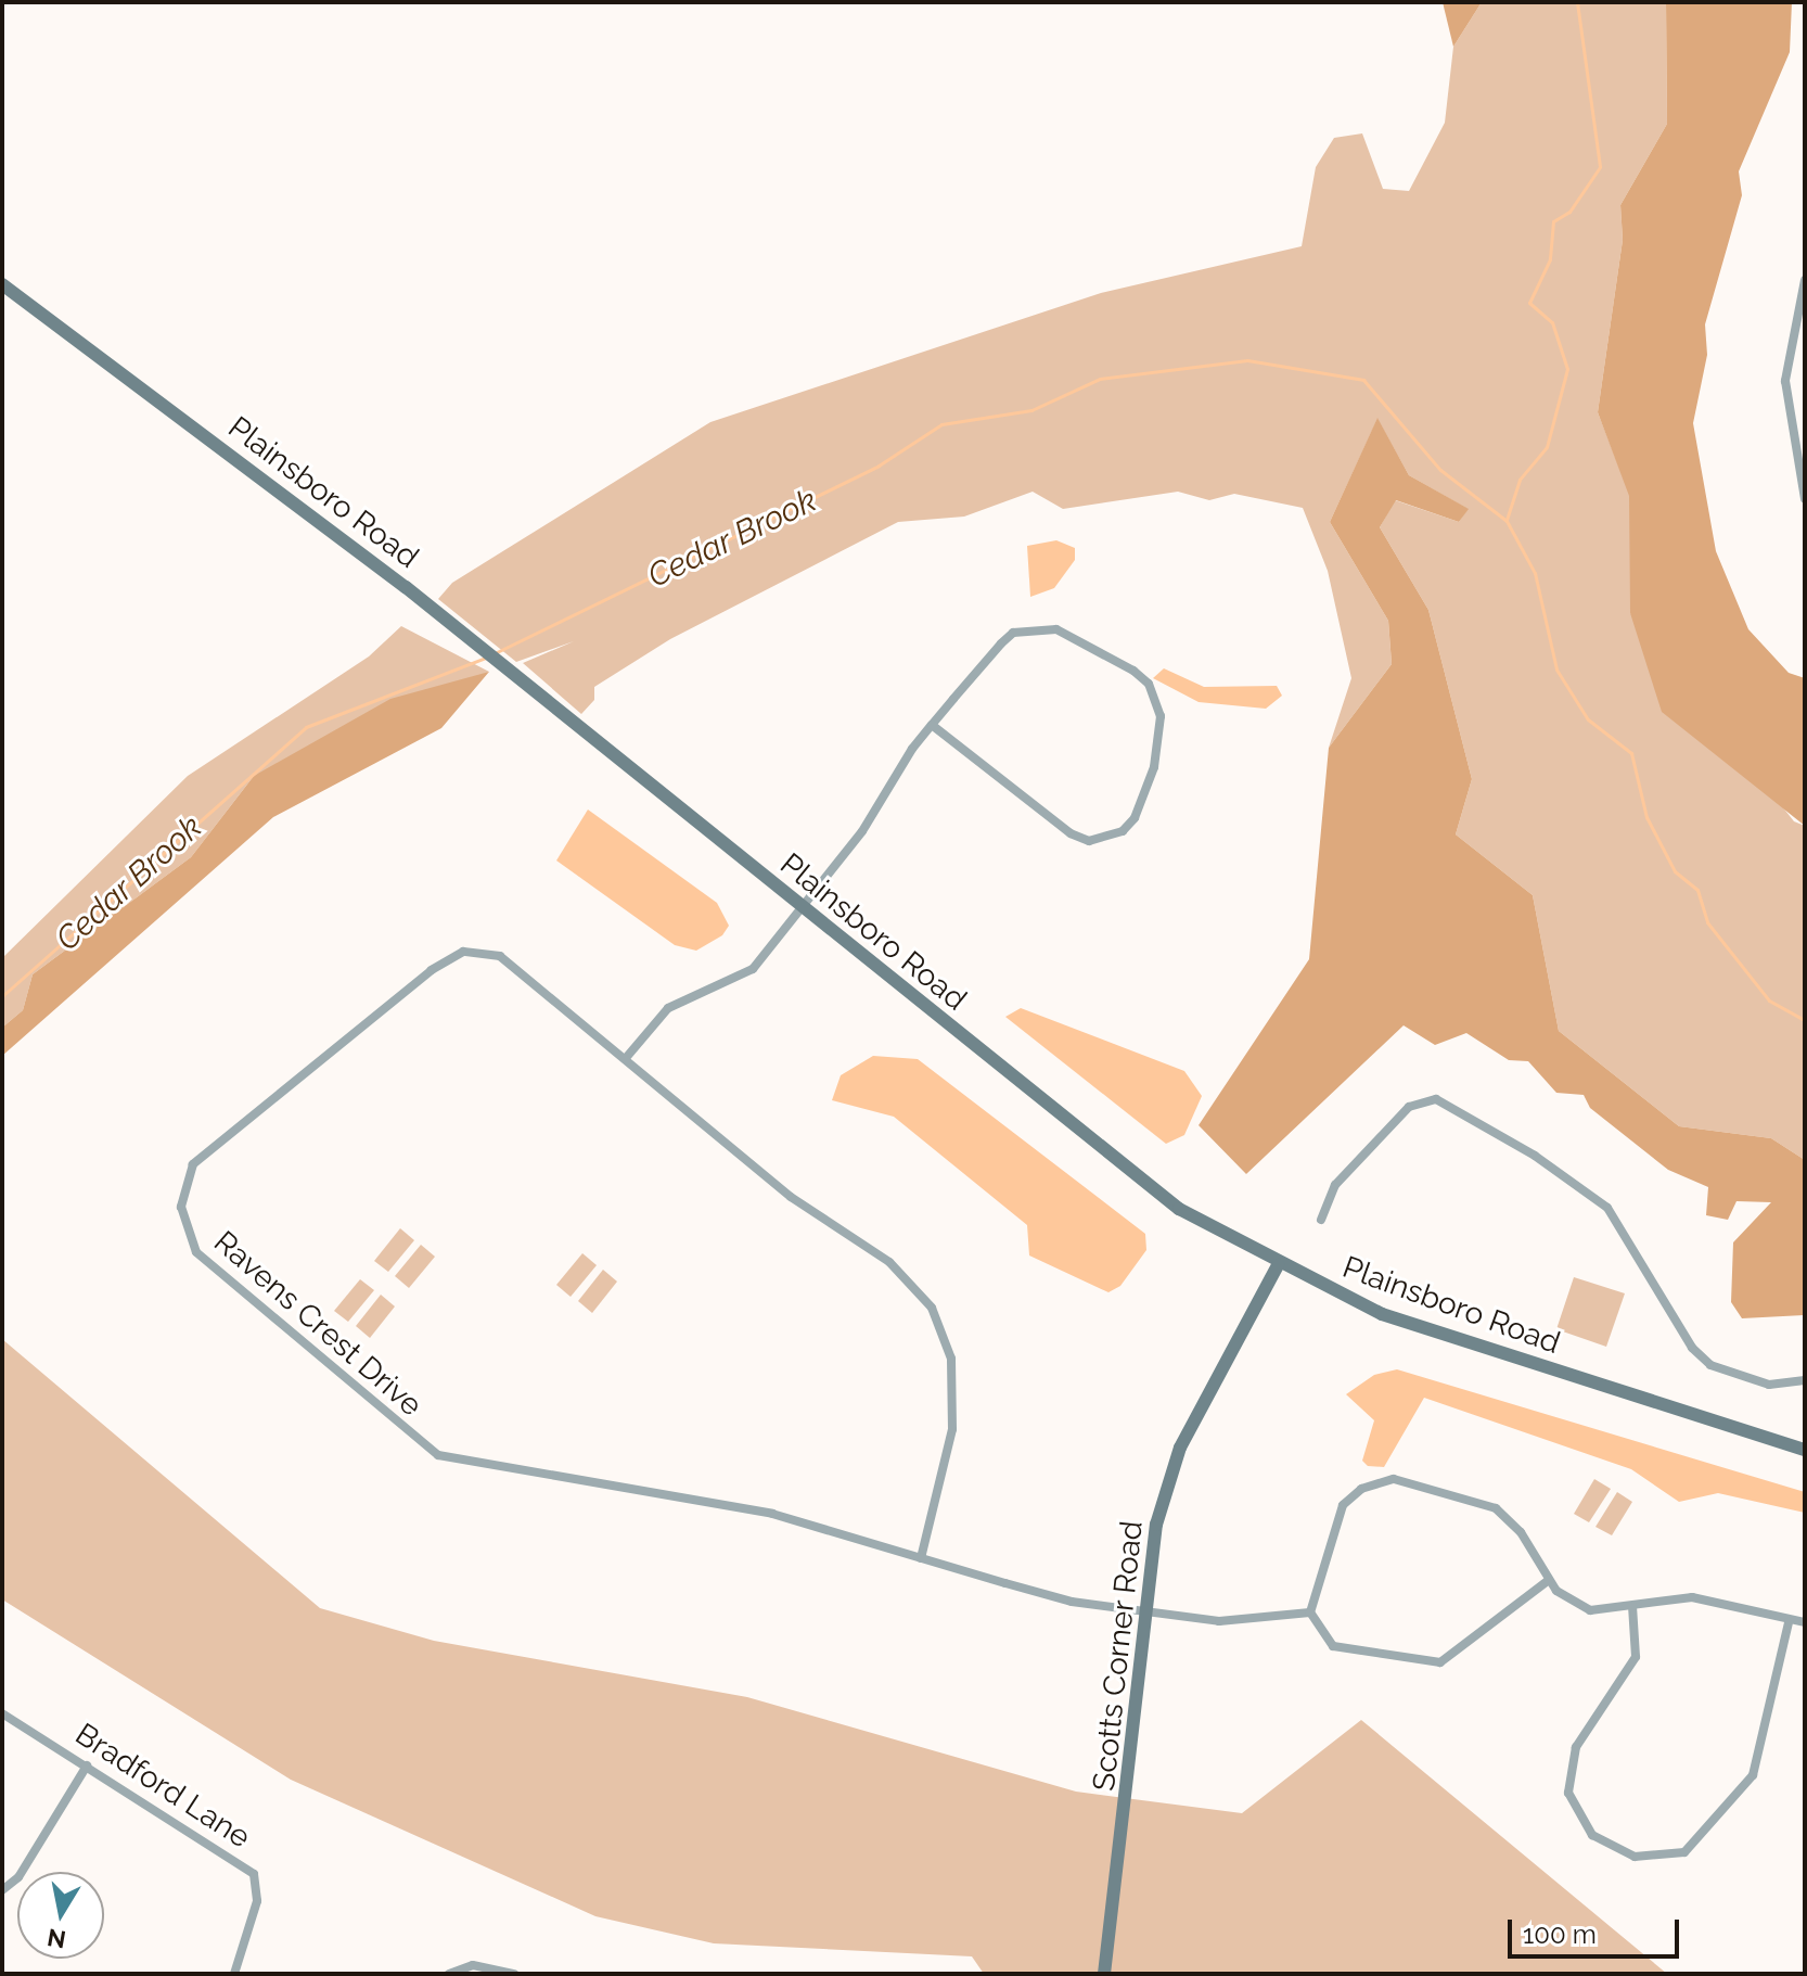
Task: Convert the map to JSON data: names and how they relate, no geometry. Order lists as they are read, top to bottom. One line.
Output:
{"streets":{"street":["Plainsboro Road","Ravens Crest Drive","Scotts Corner Road","Bradford Lane"]},"crossings":[["Plainsboro Road","Scotts Corner Road"],["Ravens Crest Drive","Scotts Corner Road"]],"water":["Cedar Brook"],"scale_bar":"100 m","north":"bottom"}
